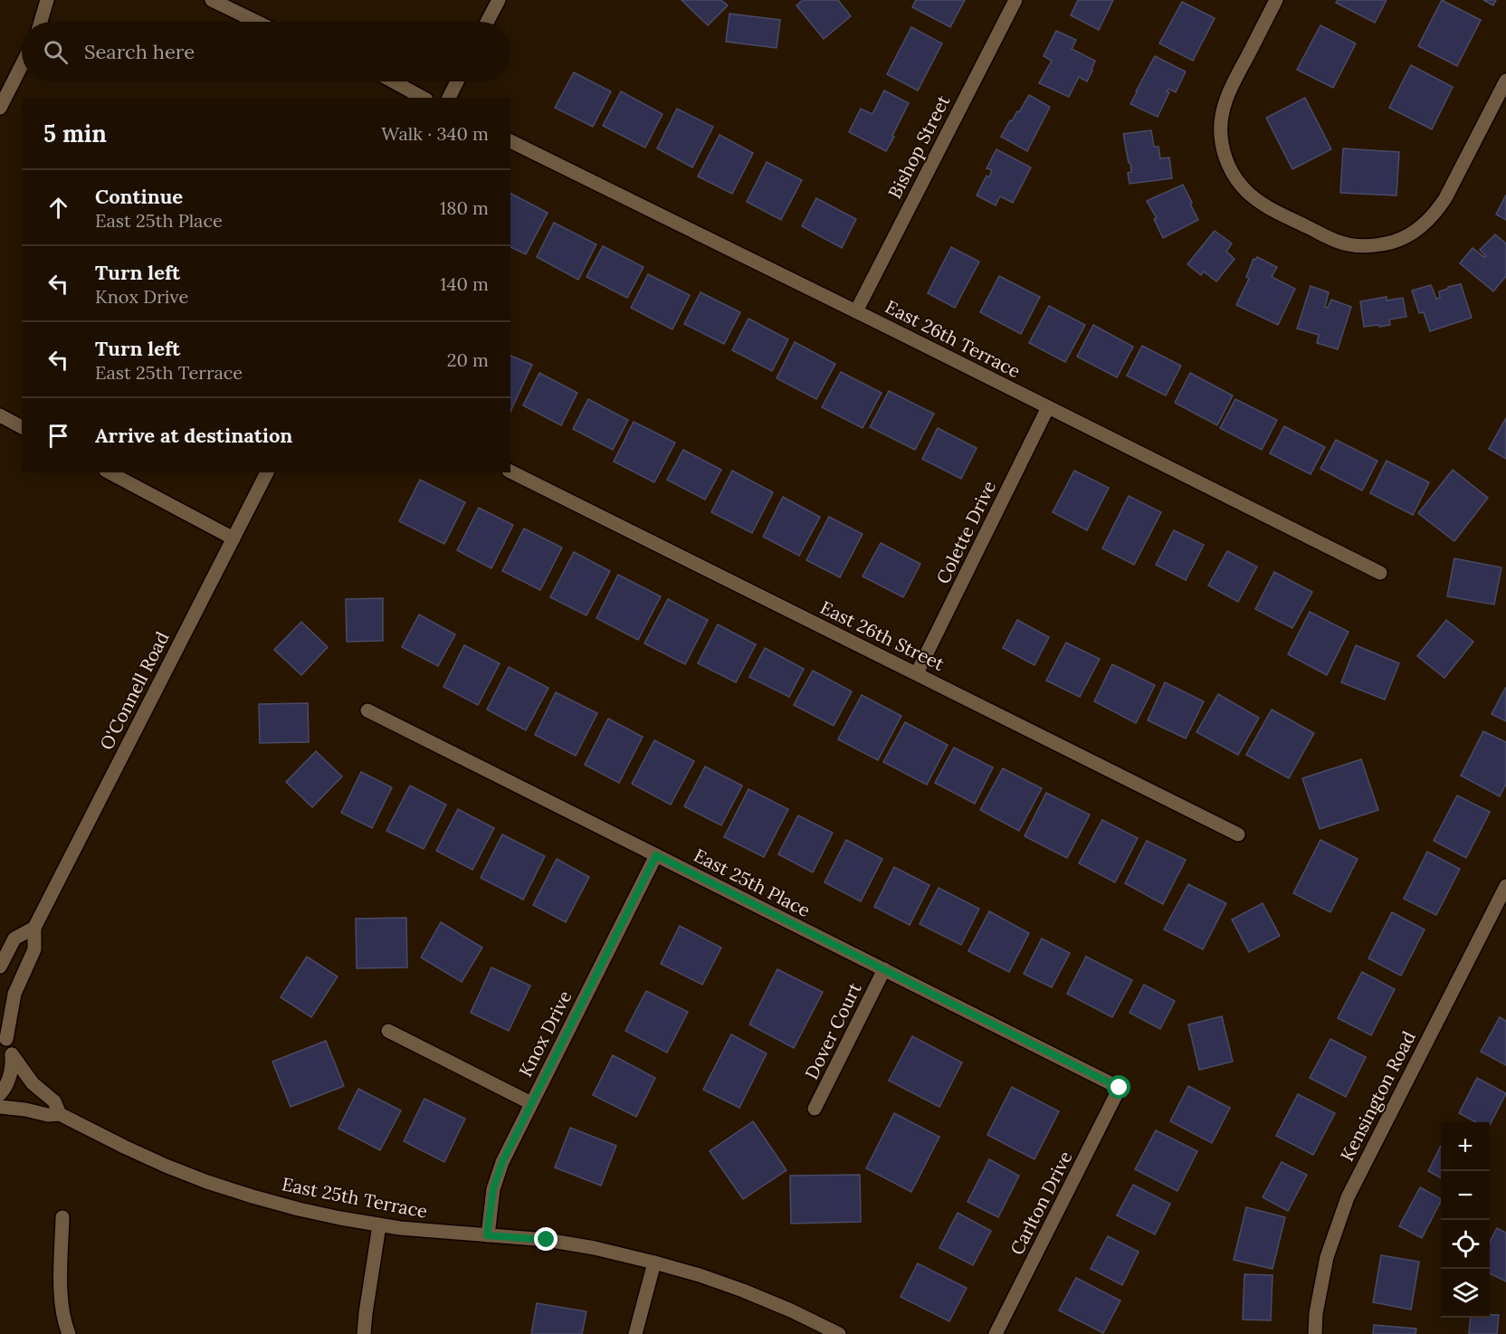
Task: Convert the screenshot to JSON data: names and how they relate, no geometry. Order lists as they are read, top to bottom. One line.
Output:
{"streets":{"street":["Bishop Street","East 26th Terrace","Colette Drive","East 26th Street","O'Connell Road","East 25th Place","Dover Court","Knox Drive","Kensington Road","East 25th Terrace","Carlton Drive"]},"crossings":[["Bishop Street","East 26th Terrace"],["East 26th Terrace","Colette Drive"],["Colette Drive","East 26th Street"],["East 25th Place","Dover Court"],["East 25th Place","Knox Drive"],["East 25th Place","Carlton Drive"],["Knox Drive","East 25th Terrace"]],"page":{"search":"Search here","heading":["5 min","Walk · 340 m"],"list":[["Continue","East 25th Place","180 m"],["Turn left","Knox Drive","140 m"],["Turn left","East 25th Terrace","20 m"],"Arrive at destination"],"map_buttons":["+","−"]}}
